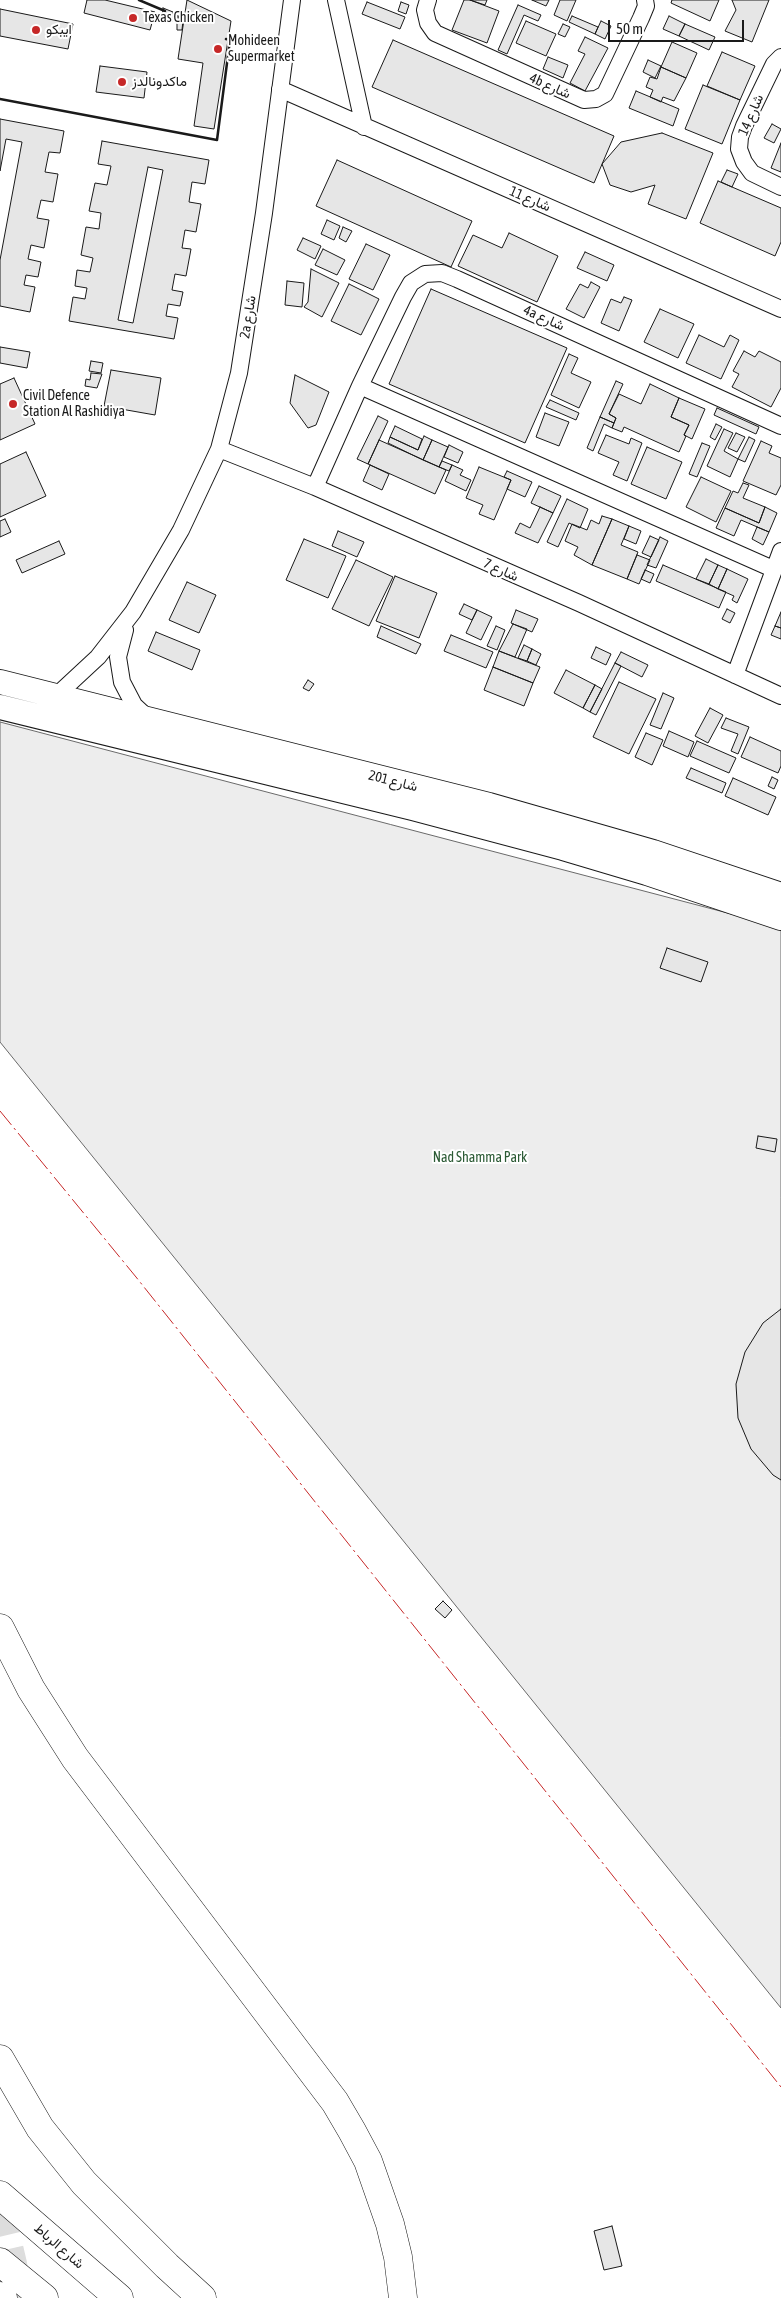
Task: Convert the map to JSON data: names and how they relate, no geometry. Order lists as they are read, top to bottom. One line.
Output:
{"streets":{"highway":["شارع الرباط"],"street":["4b شارع","شارع 14","شارع 11","2a شارع","4a شارع","شارع 7","شارع 201"]},"crossings":[["شارع 11","2a شارع"],["2a شارع","شارع 7"],["2a شارع","شارع 201"],["4a شارع","شارع 7"]],"parks":["Nad Shamma Park"],"places":["Texas Chicken","ايبكو","Mohideen Supermarket","ماكدونالدز","Civil Defence Station Al Rashidiya"],"scale_bar":"50 m"}
